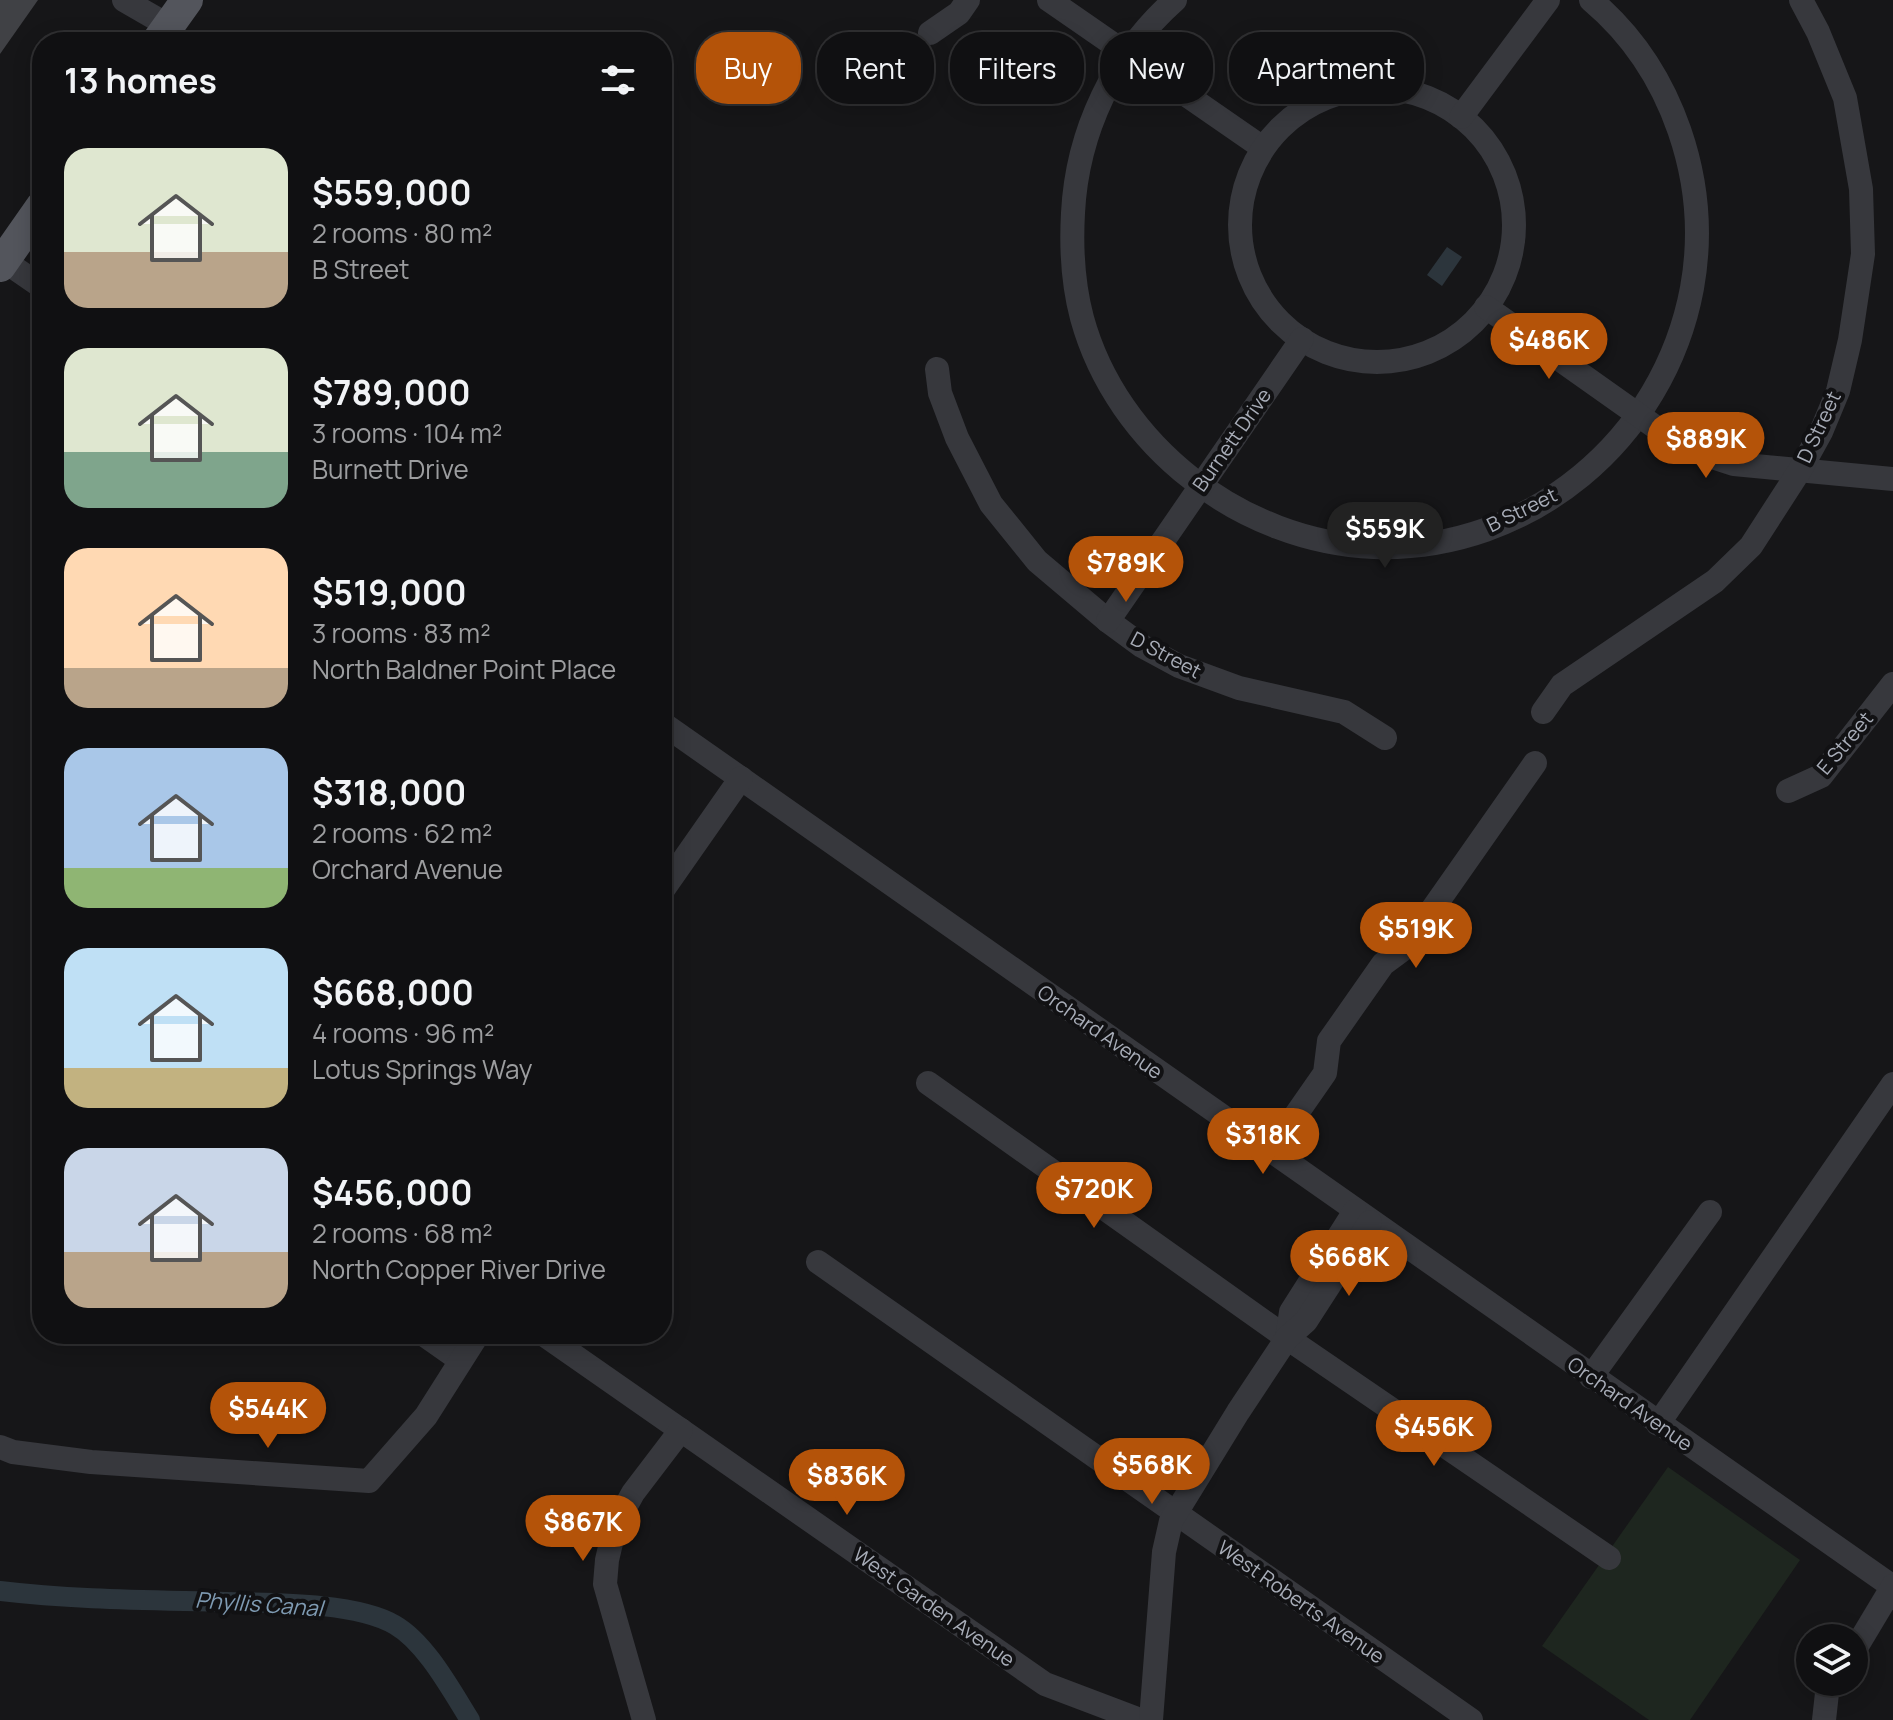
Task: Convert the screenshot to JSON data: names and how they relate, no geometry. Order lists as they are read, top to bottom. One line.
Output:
{"streets":{"street":["D Street","Burnett Drive","B Street","E Street","Orchard Avenue","West Roberts Avenue","West Garden Avenue"]},"crossings":[["D Street","Burnett Drive"],["Burnett Drive","B Street"]],"water":["Phyllis Canal"],"page":{"chip":["Buy","Rent","Filters","New","Apartment"],"heading":"13 homes","list":[{"name":"$559,000","note":"2 rooms · 80 m² · B Street"},{"name":"$789,000","note":"3 rooms · 104 m² · Burnett Drive"},{"name":"$519,000","note":"3 rooms · 83 m² · North Baldner Point Place"},{"name":"$318,000","note":"2 rooms · 62 m² · Orchard Avenue"},{"name":"$668,000","note":"4 rooms · 96 m² · Lotus Springs Way"},{"name":"$456,000","note":"2 rooms · 68 m² · North Copper River Drive"}],"price":["$486K","$889K","$559K","$789K","$519K","$318K","$720K","$668K","$544K","$456K","$568K","$836K","$867K"]}}
